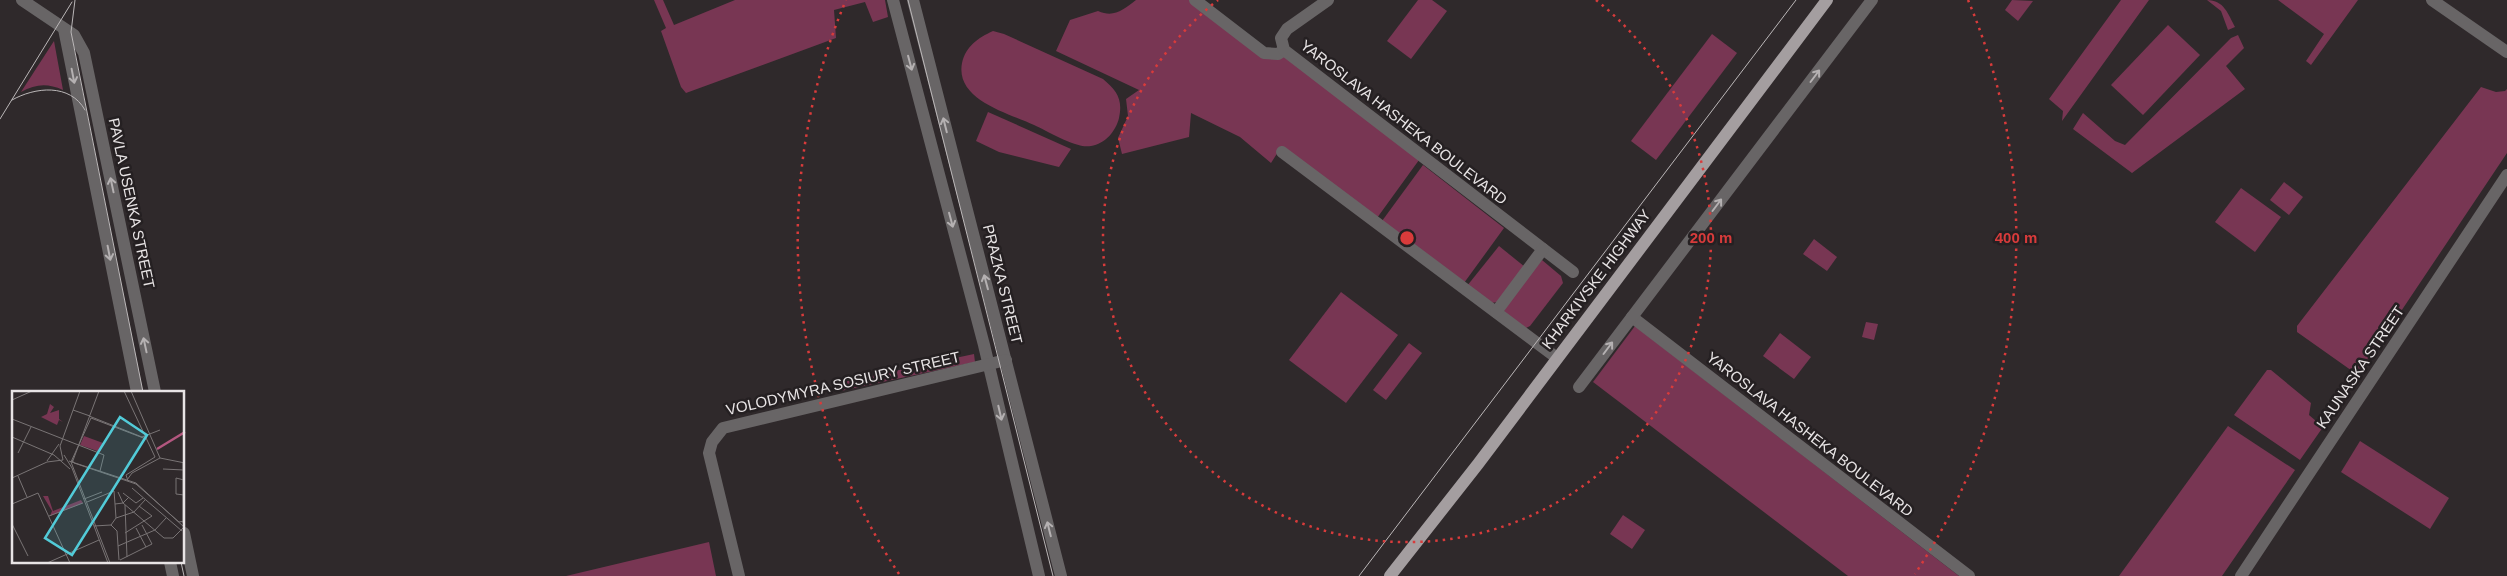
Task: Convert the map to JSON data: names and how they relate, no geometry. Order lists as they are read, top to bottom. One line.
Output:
{"streets":{"main road":["KHARKIVSKE HIGHWAY"],"street":["YAROSLAVA HASHEKA BOULEVARD","PAVLA USENKA STREET","PRAZKA STREET","KAUNASKA STREET","VOLODYMYRA SOSIURY STREET"]},"crossings":[["PRAZKA STREET","VOLODYMYRA SOSIURY STREET"]],"rings":["200 m","400 m"]}
